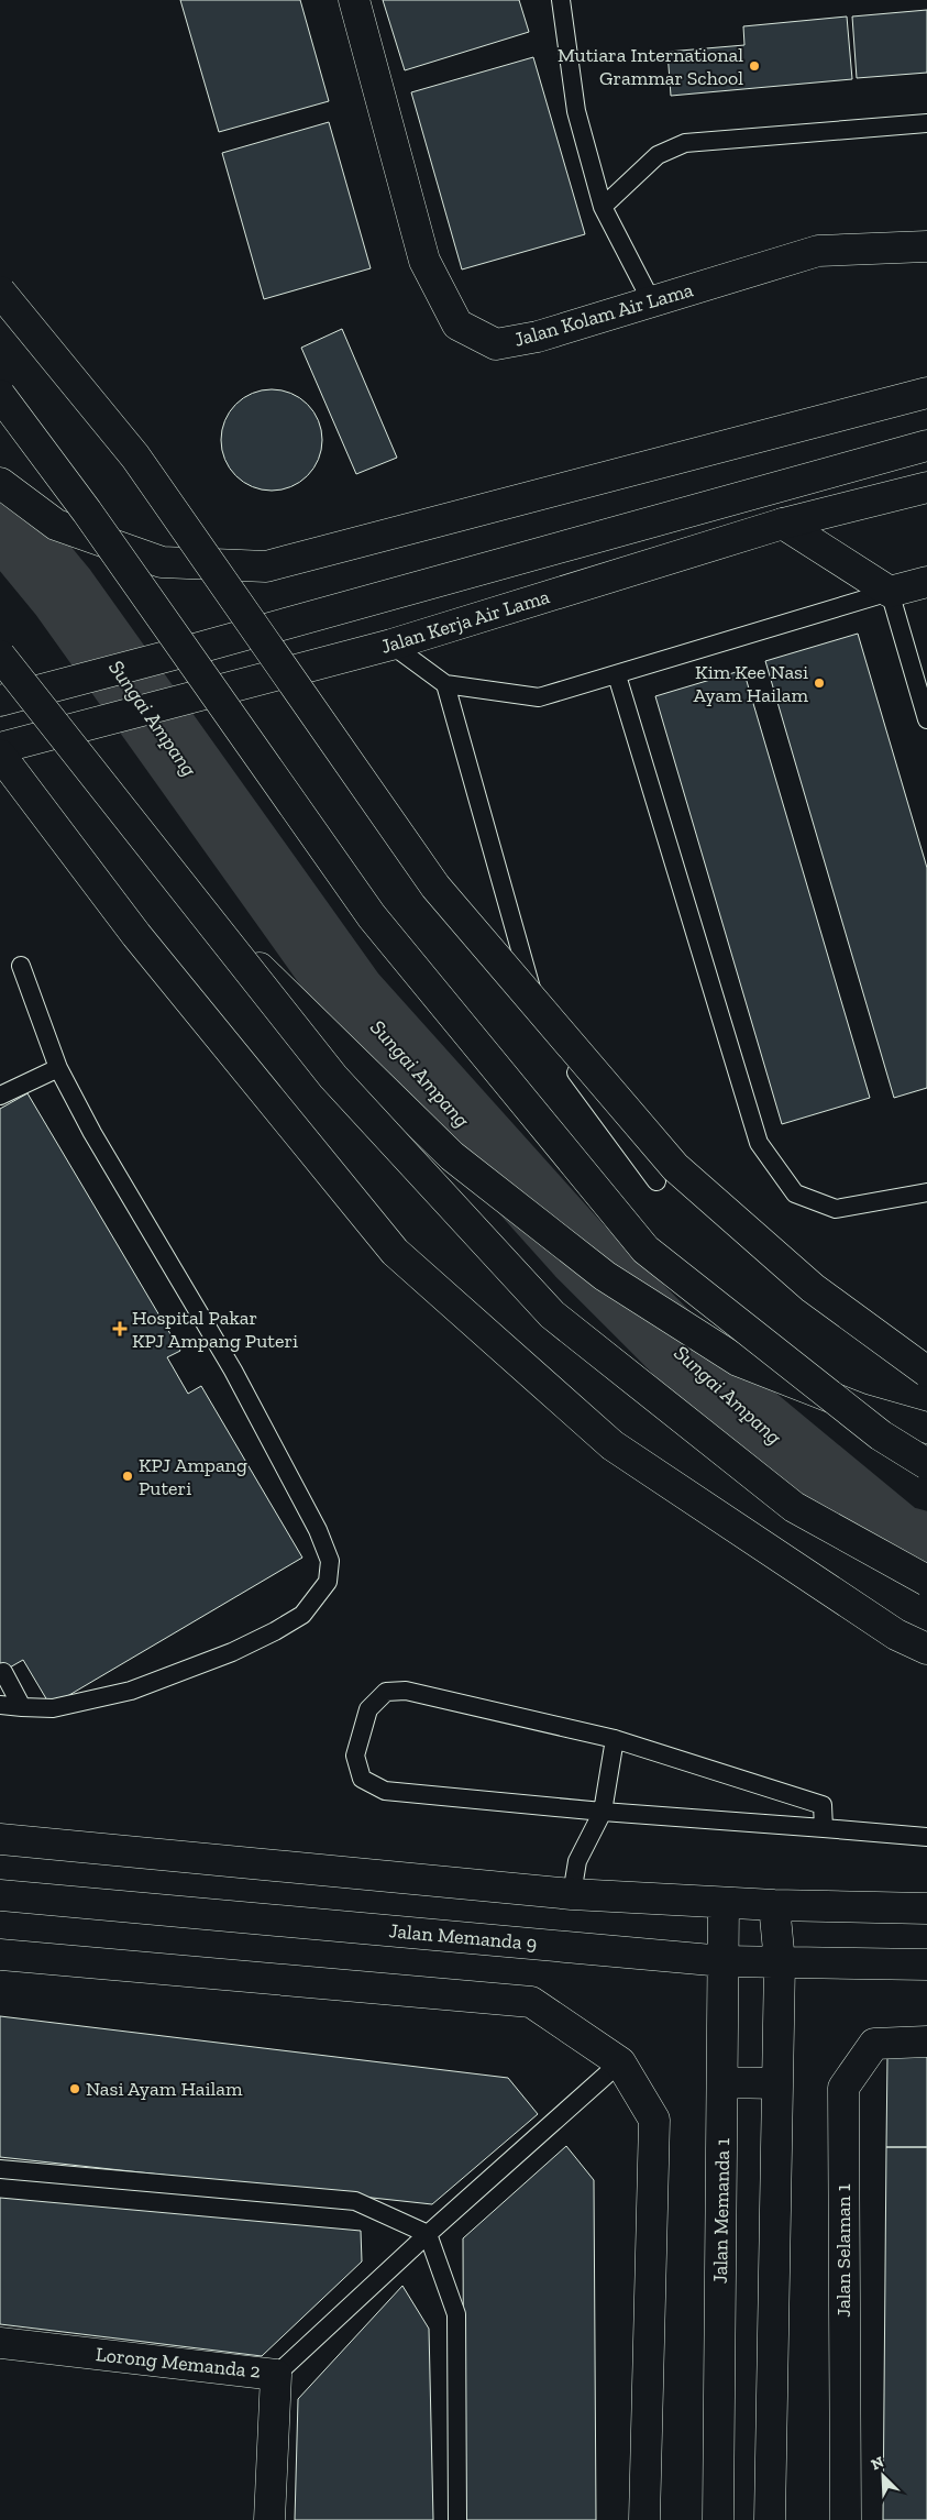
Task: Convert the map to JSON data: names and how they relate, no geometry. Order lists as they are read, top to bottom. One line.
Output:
{"streets":{"main road":["Jalan Kolam Air Lama","Jalan Kerja Air Lama","Jalan Memanda 9","Jalan Memanda 1","Jalan Selaman 1","Lorong Memanda 2"]},"crossings":[["Jalan Memanda 9","Jalan Memanda 1"]],"water":["Sungai Ampang"],"places":{"other":["Mutiara International Grammar School","Kim Kee Nasi Ayam Hailam","KPJ Ampang Puteri","Nasi Ayam Hailam"],"health":["Hospital Pakar KPJ Ampang Puteri"]},"north":"top left"}
